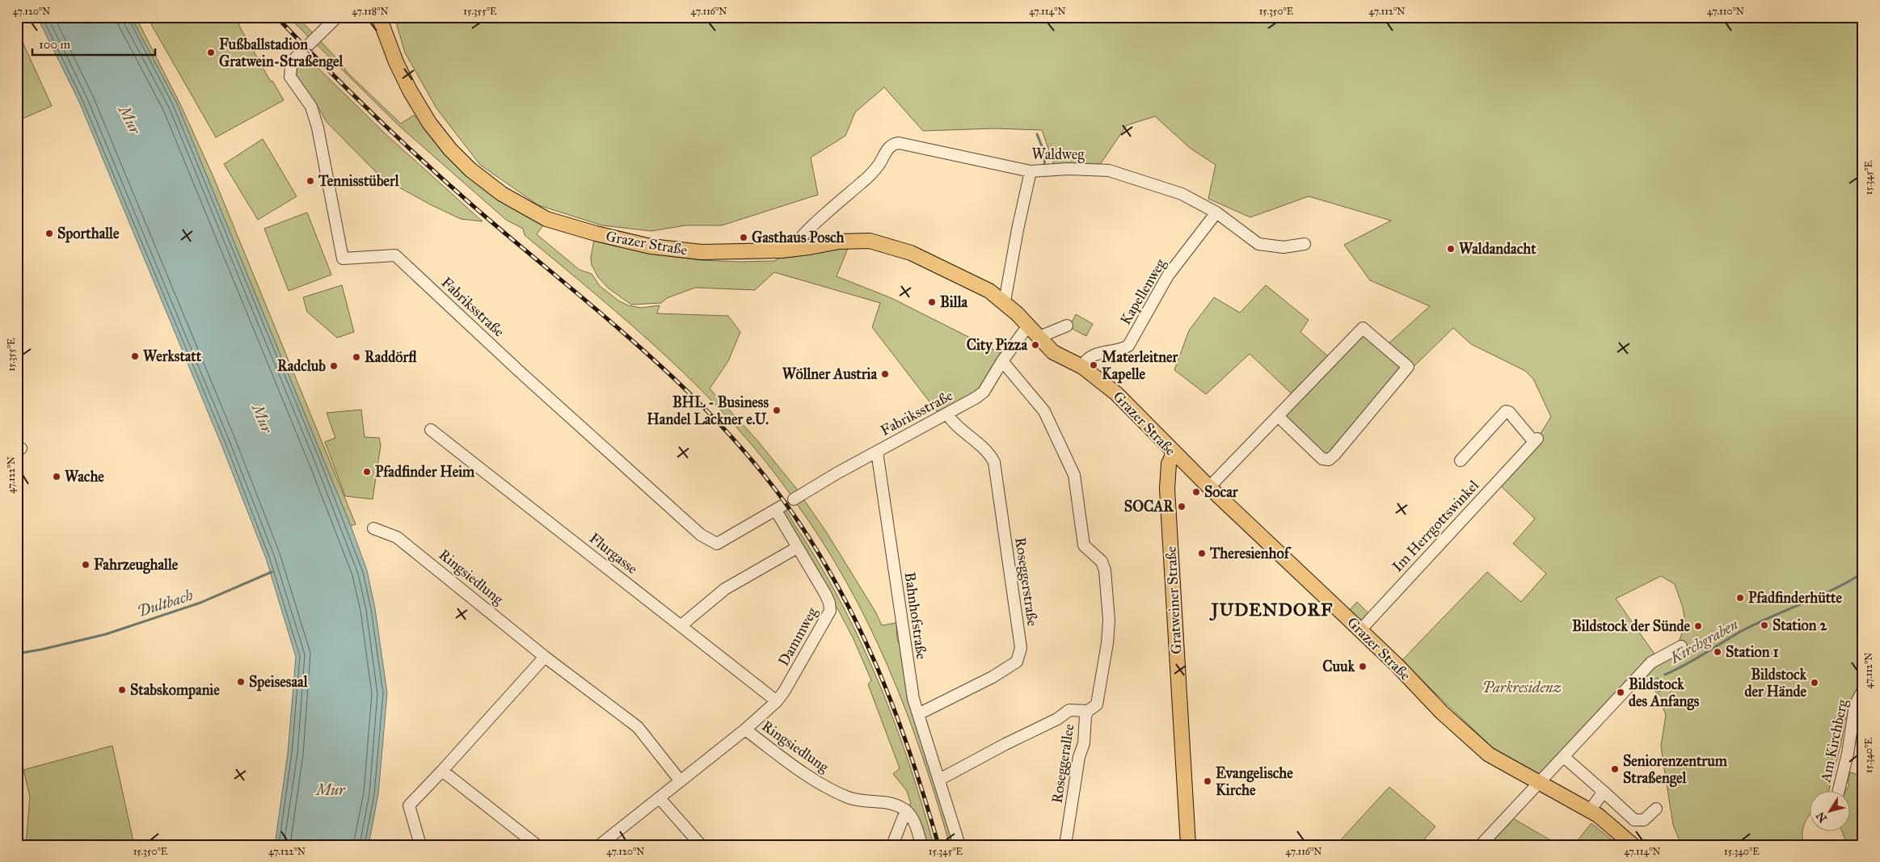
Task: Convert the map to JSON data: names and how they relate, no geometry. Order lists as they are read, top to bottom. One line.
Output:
{"streets":{"main road":["Grazer Straße","Gratweiner Straße"],"street":["Waldweg","Kapellenweg","Fabriksstraße","Im Herrgottswinkel","Flurgasse","Ringsiedlung","Roseggerstraße","Bahnhofstraße","Dammweg","Am Kirchberg","Roseggerallee"]},"crossings":[["Waldweg","Grazer Straße"],["Waldweg","Kapellenweg"],["Grazer Straße","Kapellenweg"],["Grazer Straße","Fabriksstraße"],["Grazer Straße","Im Herrgottswinkel"],["Grazer Straße","Gratweiner Straße"],["Fabriksstraße","Roseggerstraße"],["Fabriksstraße","Bahnhofstraße"],["Fabriksstraße","Dammweg"],["Fabriksstraße","Roseggerallee"],["Flurgasse","Dammweg"],["Ringsiedlung","Dammweg"],["Roseggerstraße","Bahnhofstraße"]],"districts":["JUDENDORF"],"water":["Mur","Dultbach","Kirchgraben"],"parks":["Parkresidenz"],"places":["Fußballstadion Gratwein-Straßengel","Tennisstüberl","Sporthalle","Gasthaus Posch","Waldandacht","Billa","City Pizza","Werkstatt","Raddörfl","Materleitner Kapelle","Radclub","Wöllner Austria","BHL - Business Handel Lackner e.U.","Pfadfinder Heim","Wache","Socar","SOCAR","Theresienhof","Fahrzeughalle","Pfadfinderhütte","Station 2","Bildstock der Sünde","Station 1","Cuuk","Speisesaal","Bildstock der Hände","Stabskompanie","Bildstock des Anfangs","Seniorenzentrum Straßengel","Evangelische Kirche"],"scale_bar":"100 m","north":"bottom left","coordinates":["47.120°N","47.118°N","15.355°E","47.116°N","47.114°N","15.350°E","47.112°N","47.110°N","15.345°E","47.122°N","15.340°E"]}
